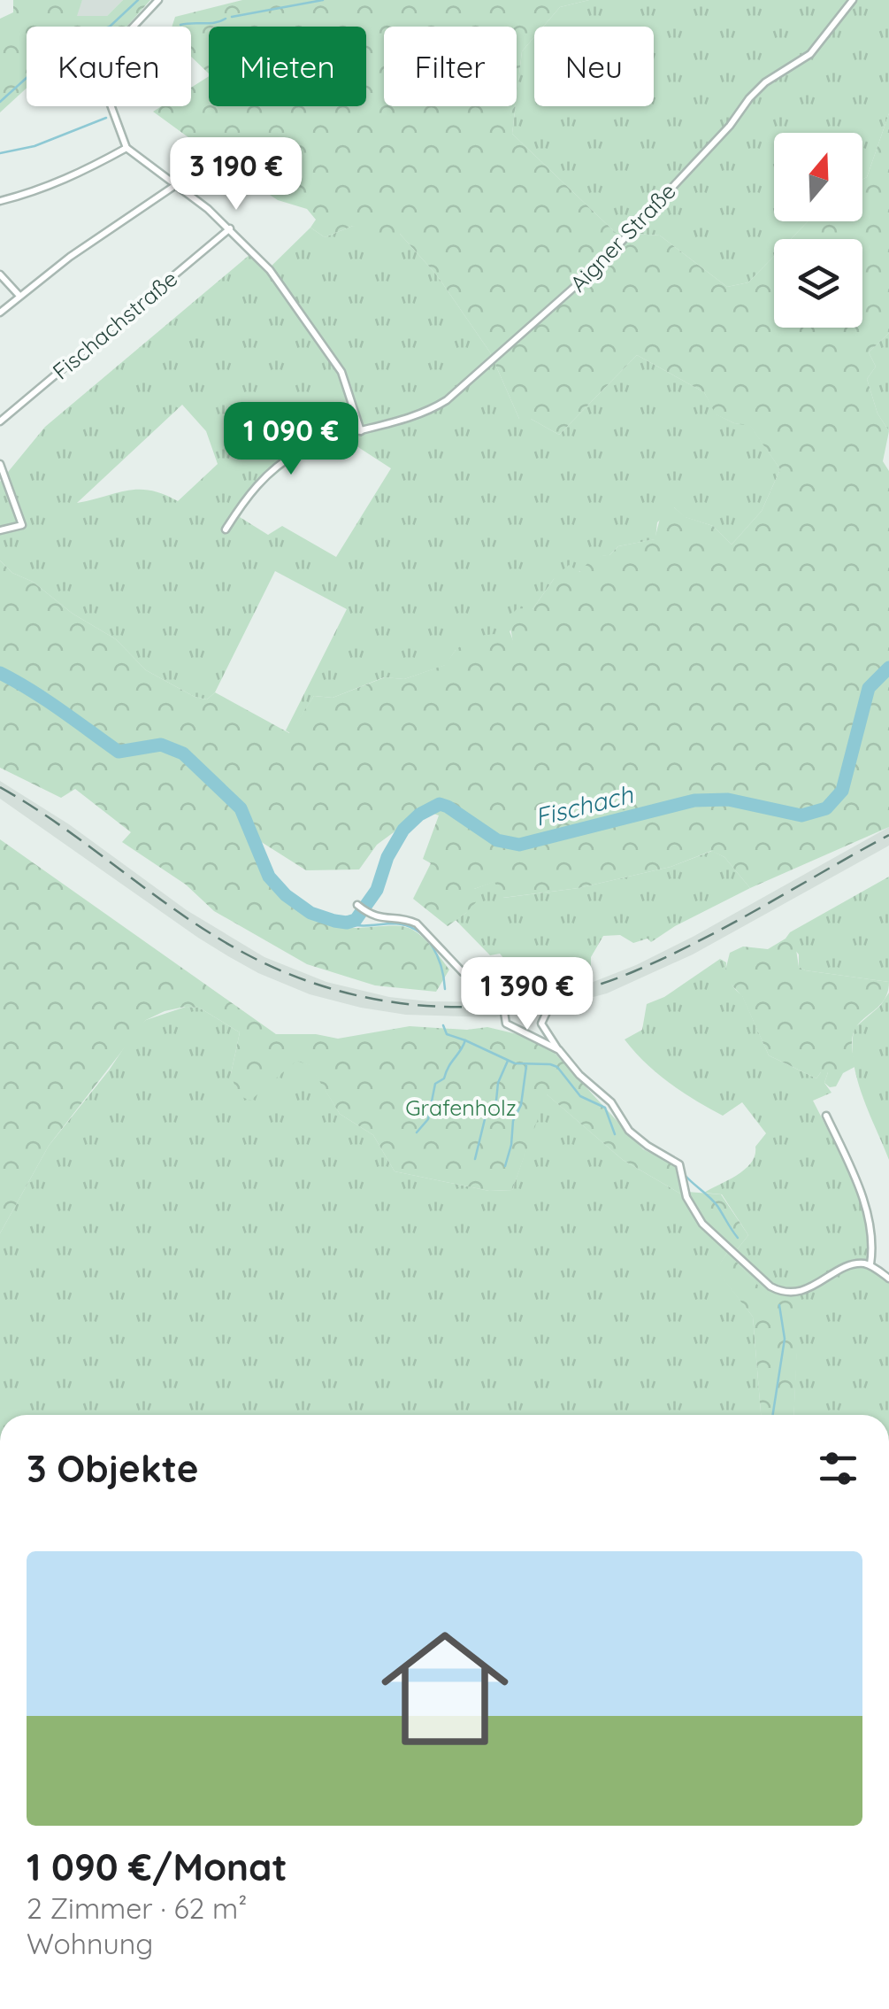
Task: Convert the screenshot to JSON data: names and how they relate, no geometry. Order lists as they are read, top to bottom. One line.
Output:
{"streets":{"street":["Aigner Straße","Fischachstraße"]},"water":["Fischach"],"parks":["Grafenholz"],"north":"top","page":{"chip":["Kaufen","Mieten","Filter","Neu"],"price":["3 190 €","1 090 €","1 390 €"],"heading":"3 Objekte","list":[{"name":"1 090 €/Monat","note":"2 Zimmer · 62 m² · Wohnung"}]}}
